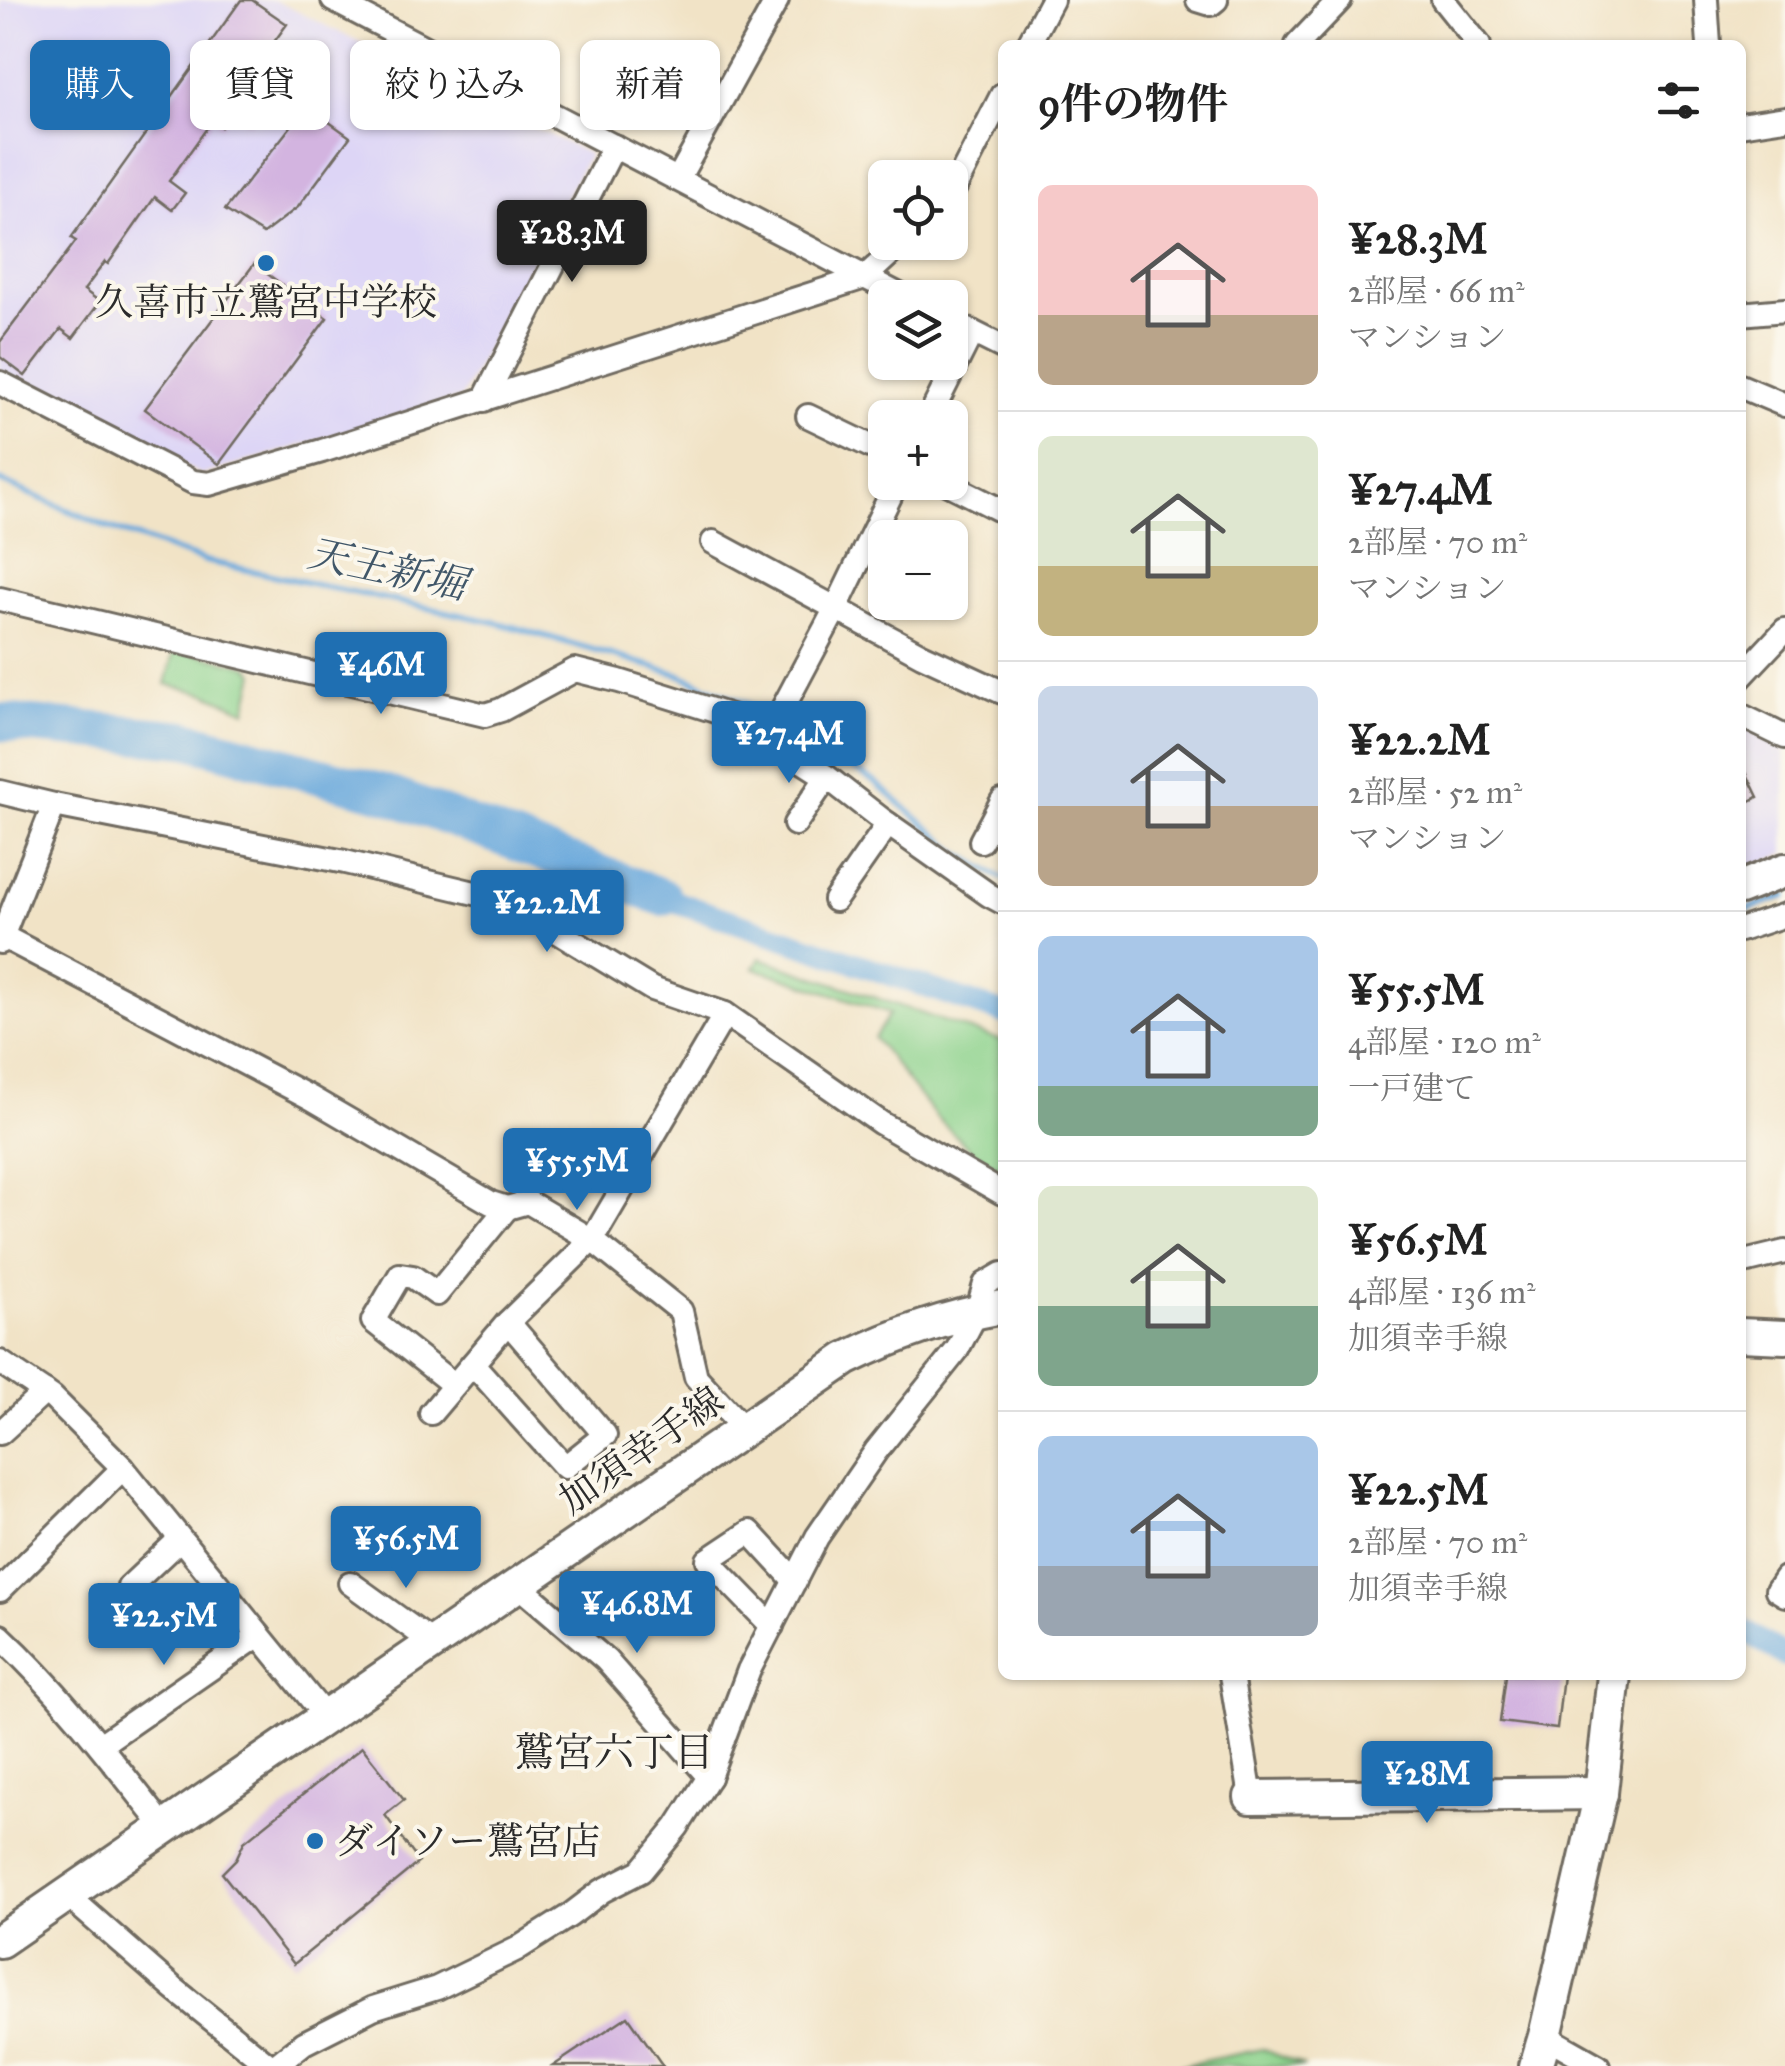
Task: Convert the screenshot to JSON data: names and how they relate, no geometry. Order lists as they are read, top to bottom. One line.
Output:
{"streets":{"main road":["加須幸手線"]},"districts":["鷲宮六丁目"],"water":["天王新堀"],"places":["久喜市立鷲宮中学校","ダイソー鷲宮店"],"page":{"chip":["購入","賃貸","絞り込み","新着"],"heading":"9件の物件","map_buttons":["+","−"],"list":[{"name":"¥28.3M","note":"2部屋 · 66 m² · マンション"},{"name":"¥27.4M","note":"2部屋 · 70 m² · マンション"},{"name":"¥22.2M","note":"2部屋 · 52 m² · マンション"},{"name":"¥55.5M","note":"4部屋 · 120 m² · 一戸建て"},{"name":"¥56.5M","note":"4部屋 · 136 m² · 加須幸手線"},{"name":"¥22.5M","note":"2部屋 · 70 m² · 加須幸手線"}],"price":["¥28.3M","¥46M","¥27.4M","¥22.2M","¥55.5M","¥56.5M","¥46.8M","¥22.5M","¥28M"]}}
